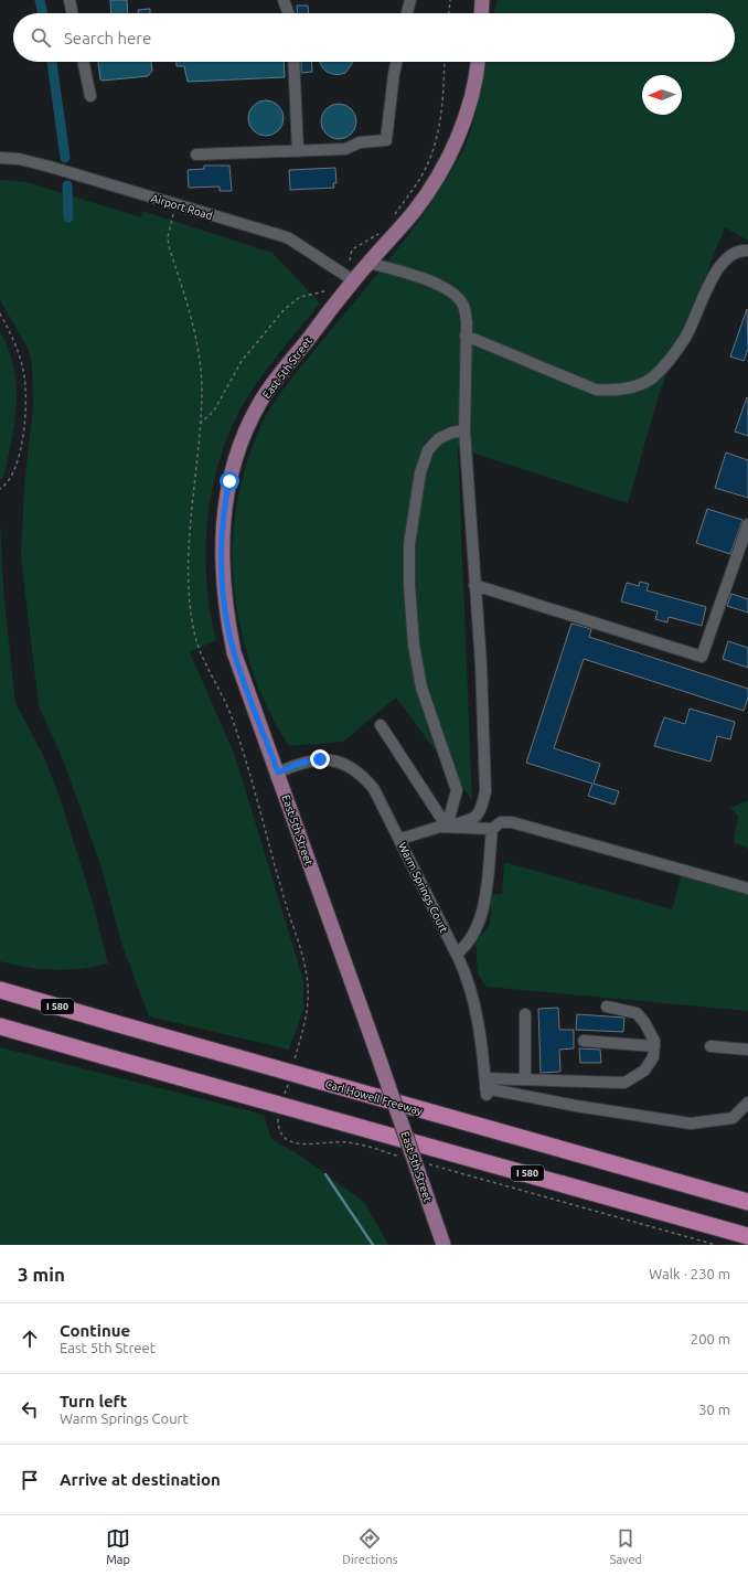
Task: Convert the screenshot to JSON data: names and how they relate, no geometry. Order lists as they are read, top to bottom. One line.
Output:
{"streets":{"highway":["I 580","Carl Howell Freeway"],"main road":["East 5th Street"],"street":["Airport Road","Warm Springs Court"]},"crossings":[["Airport Road","East 5th Street"],["East 5th Street","Warm Springs Court"]],"north":"left","page":{"search":"Search here","heading":["3 min","Walk · 230 m"],"list":[["Continue","East 5th Street","200 m"],["Turn left","Warm Springs Court","30 m"],"Arrive at destination"],"nav":["Map","Directions","Saved"]}}
